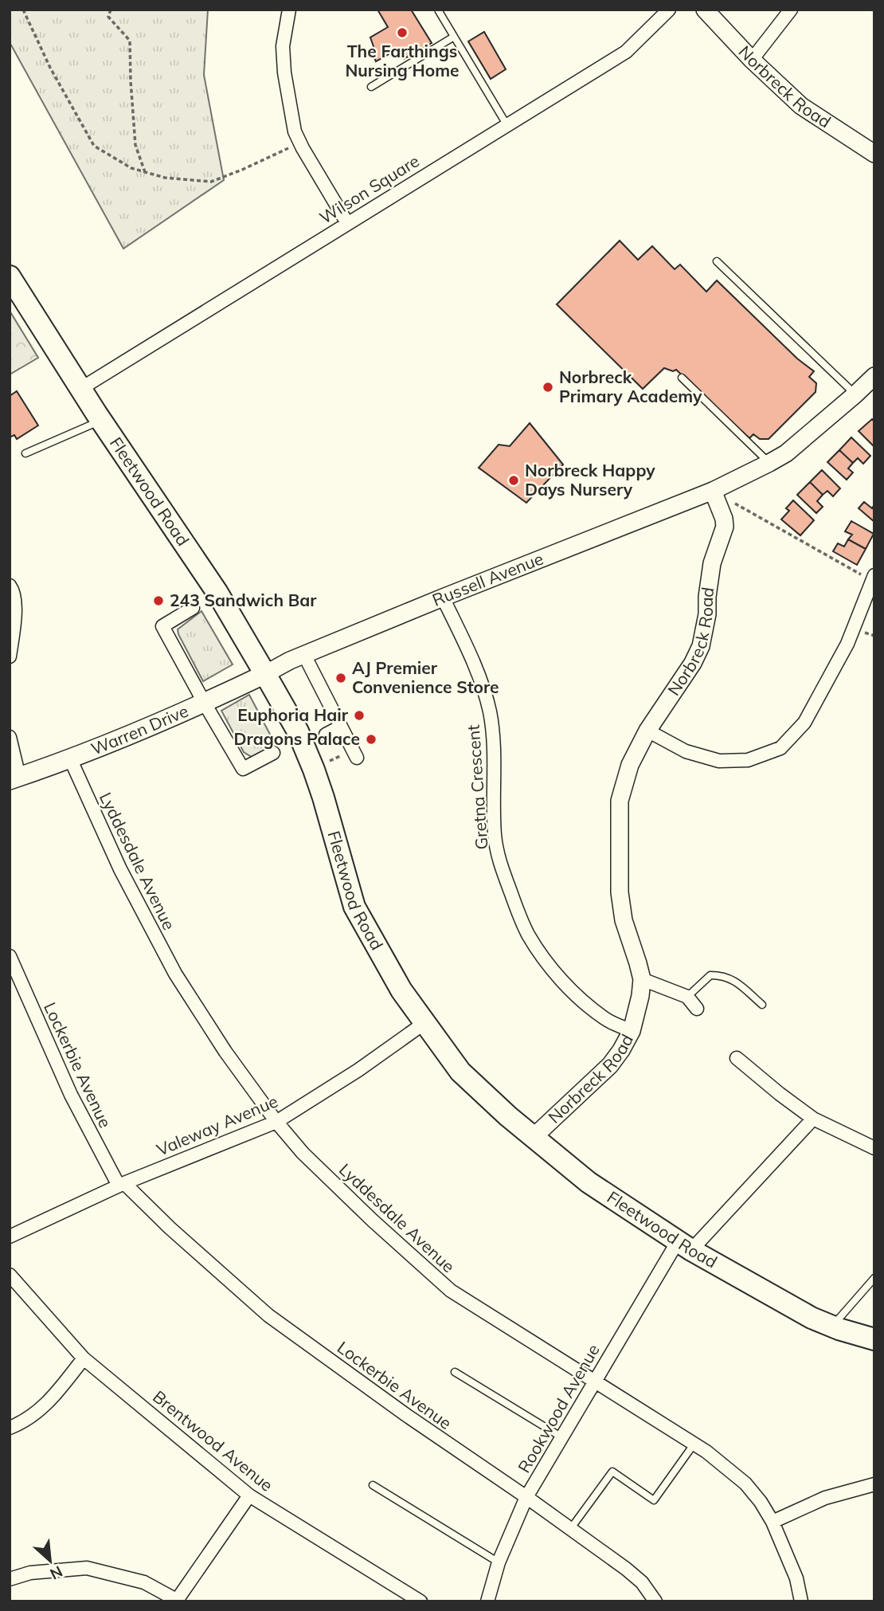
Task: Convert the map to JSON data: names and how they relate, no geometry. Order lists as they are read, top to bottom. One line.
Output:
{"streets":{"main road":["Fleetwood Road","Warren Drive"],"street":["Norbreck Road","Wilson Square","Russell Avenue","Gretna Crescent","Lyddesdale Avenue","Lockerbie Avenue","Valeway Avenue","Rookwood Avenue","Brentwood Avenue"]},"crossings":[["Norbreck Road","Fleetwood Road"],["Norbreck Road","Russell Avenue"],["Norbreck Road","Gretna Crescent"],["Wilson Square","Fleetwood Road"],["Fleetwood Road","Russell Avenue"],["Fleetwood Road","Warren Drive"],["Fleetwood Road","Valeway Avenue"],["Fleetwood Road","Rookwood Avenue"],["Russell Avenue","Warren Drive"],["Russell Avenue","Gretna Crescent"],["Warren Drive","Lyddesdale Avenue"],["Lyddesdale Avenue","Valeway Avenue"],["Lyddesdale Avenue","Rookwood Avenue"],["Lockerbie Avenue","Valeway Avenue"],["Lockerbie Avenue","Rookwood Avenue"]],"places":["The Farthings Nursing Home","Norbreck Primary Academy","Norbreck Happy Days Nursery","243 Sandwich Bar","AJ Premier Convenience Store","Euphoria Hair","Dragons Palace"],"north":"bottom right"}
